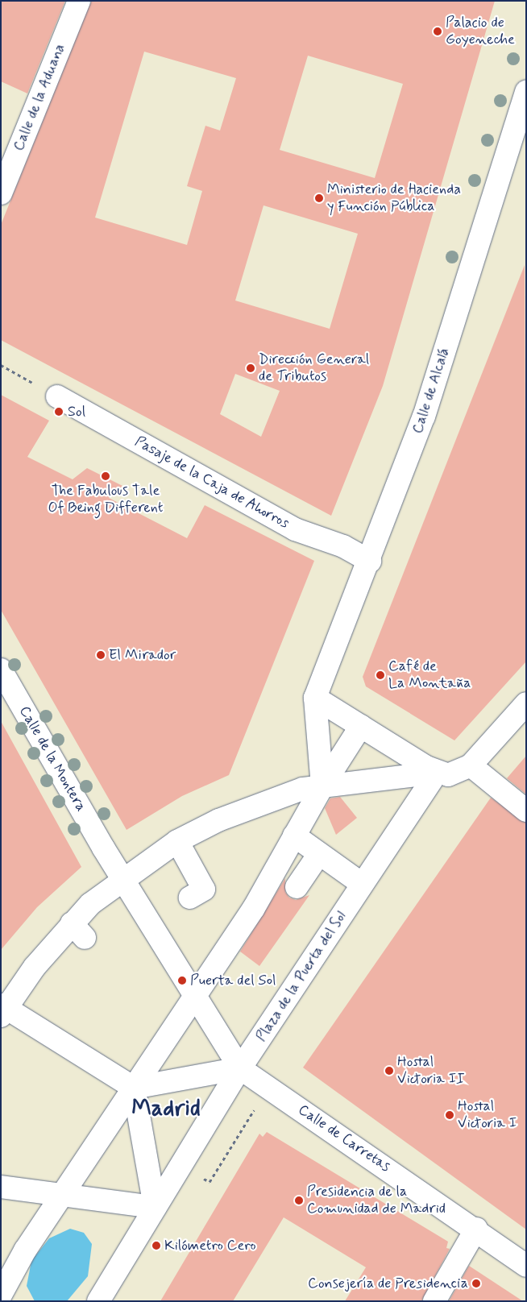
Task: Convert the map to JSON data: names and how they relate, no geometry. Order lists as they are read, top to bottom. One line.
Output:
{"streets":{"street":["Calle de la Aduana","Calle de Alcalá","Pasaje de la Caja de Ahorros","Calle de la Montera","Plaza de la Puerta del Sol","Calle de Carretas"]},"crossings":[["Calle de Alcalá","Pasaje de la Caja de Ahorros"],["Plaza de la Puerta del Sol","Calle de Carretas"]],"districts":["Madrid"],"places":["Palacio de Goyeneche","Ministerio de Hacienda y Función Pública","Dirección General de Tributos","Sol","The Fabulous Tale Of Being Different","El Mirador","Café de La Montaña","Puerta del Sol","Hostal Victoria II","Hostal Victoria I","Presidencia de la Comunidad de Madrid","Kilómetro Cero","Consejería de Presidencia"]}
